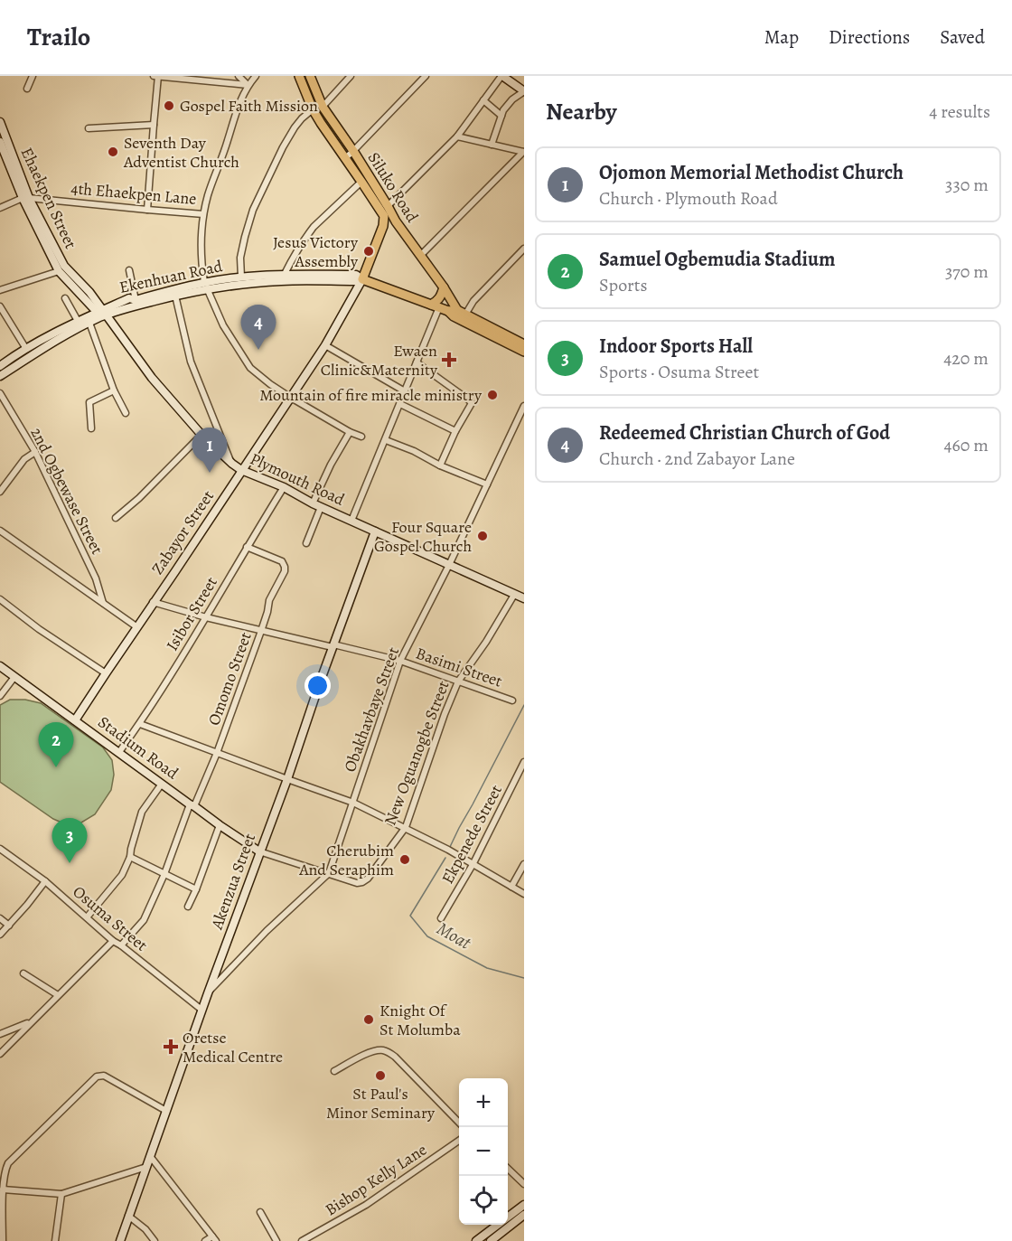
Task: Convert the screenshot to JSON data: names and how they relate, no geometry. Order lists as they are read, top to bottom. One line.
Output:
{"streets":{"main road":["Siluko Road","Ekenhuan Road","Zabayor Street"],"street":["4th Ehaekpen Lane","Ehaekpen Street","Plymouth Road","2nd Ogbewase Street","Isibor Street","Basimi Street","Omomo Street","Obakhavbaye Street","Stadium Road","New Oguanogbe Street","Ekpenede Street","Akenzua Street","Osuma Street","Bishop Kelly Lane"]},"crossings":[["Siluko Road","Ekenhuan Road"],["Siluko Road","Zabayor Street"],["4th Ehaekpen Lane","Ehaekpen Street"],["Ehaekpen Street","Ekenhuan Road"],["Ehaekpen Street","Plymouth Road"],["Ekenhuan Road","Plymouth Road"],["Ekenhuan Road","Zabayor Street"],["Plymouth Road","Zabayor Street"],["Plymouth Road","Isibor Street"],["Plymouth Road","Obakhavbaye Street"],["Plymouth Road","New Oguanogbe Street"],["Plymouth Road","Akenzua Street"],["Zabayor Street","Basimi Street"],["Zabayor Street","Stadium Road"],["Isibor Street","Basimi Street"],["Isibor Street","Omomo Street"],["Isibor Street","Stadium Road"],["Basimi Street","Omomo Street"],["Basimi Street","Obakhavbaye Street"],["Basimi Street","New Oguanogbe Street"],["Basimi Street","Akenzua Street"],["Omomo Street","Stadium Road"],["Omomo Street","Osuma Street"],["Obakhavbaye Street","New Oguanogbe Street"],["Obakhavbaye Street","Akenzua Street"],["Stadium Road","New Oguanogbe Street"],["Stadium Road","Akenzua Street"],["New Oguanogbe Street","Akenzua Street"],["Akenzua Street","Osuma Street"]],"water":["Moat"],"places":{"other":["Gospel Faith Mission","Seventh Day Adventist Church","Jesus Victory Assembly","Mountain of fire miracle ministry","Four Square Gospel Church","Cherubim And Seraphim","Knight Of St Molumba","St Paul's Minor Seminary"],"health":["Ewaen Clinic&Maternity","Oretse Medical Centre"]},"page":{"header":"Trailo","nav":["Map","Directions","Saved"],"heading":["Nearby","4 results"],"list":[{"mark":"1","name":"Ojomon Memorial Methodist Church","note":"Church · Plymouth Road","value":"330 m"},{"mark":"2","name":"Samuel Ogbemudia Stadium","note":"Sports","value":"370 m"},{"mark":"3","name":"Indoor Sports Hall","note":"Sports · Osuma Street","value":"420 m"},{"mark":"4","name":"Redeemed Christian Church of God","note":"Church · 2nd Zabayor Lane","value":"460 m"}],"pins":["4","1","2","3"],"map_buttons":["+","−"]}}
